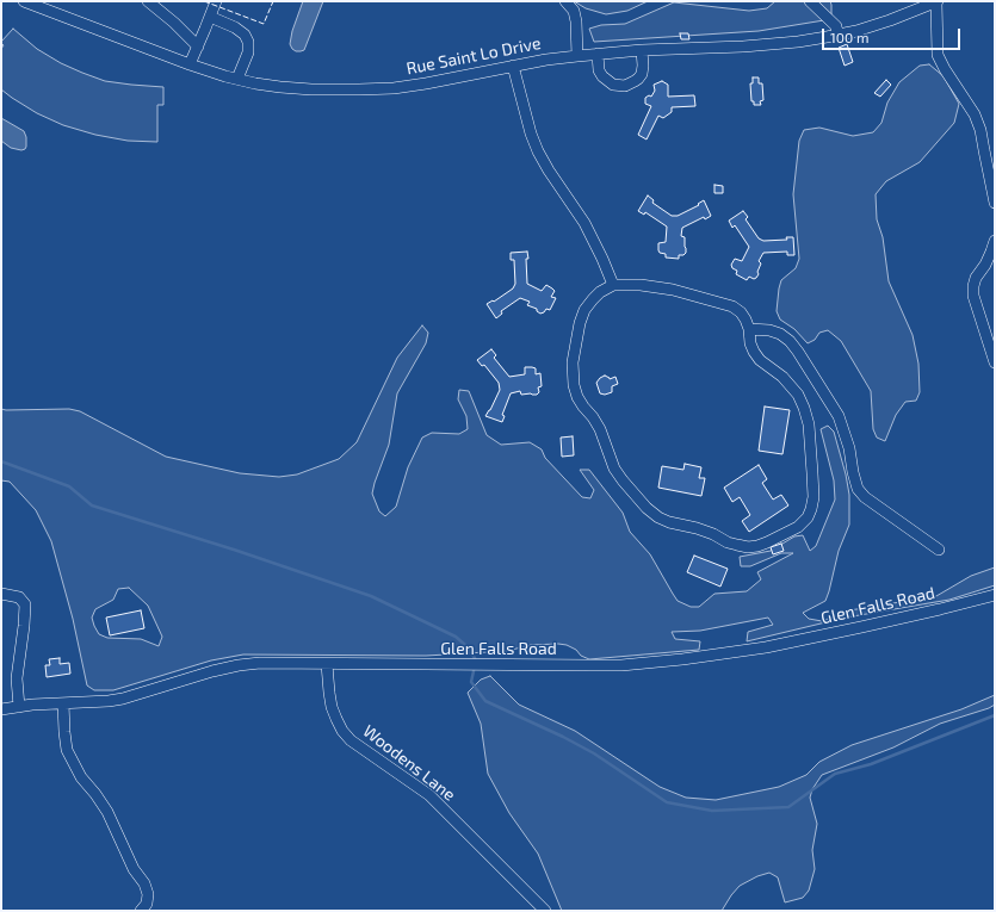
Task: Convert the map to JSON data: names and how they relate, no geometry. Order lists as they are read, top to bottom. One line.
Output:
{"streets":{"street":["Rue Saint Lo Drive","Glen Falls Road","Woodens Lane"]},"crossings":[["Glen Falls Road","Woodens Lane"]],"scale_bar":"100 m"}
